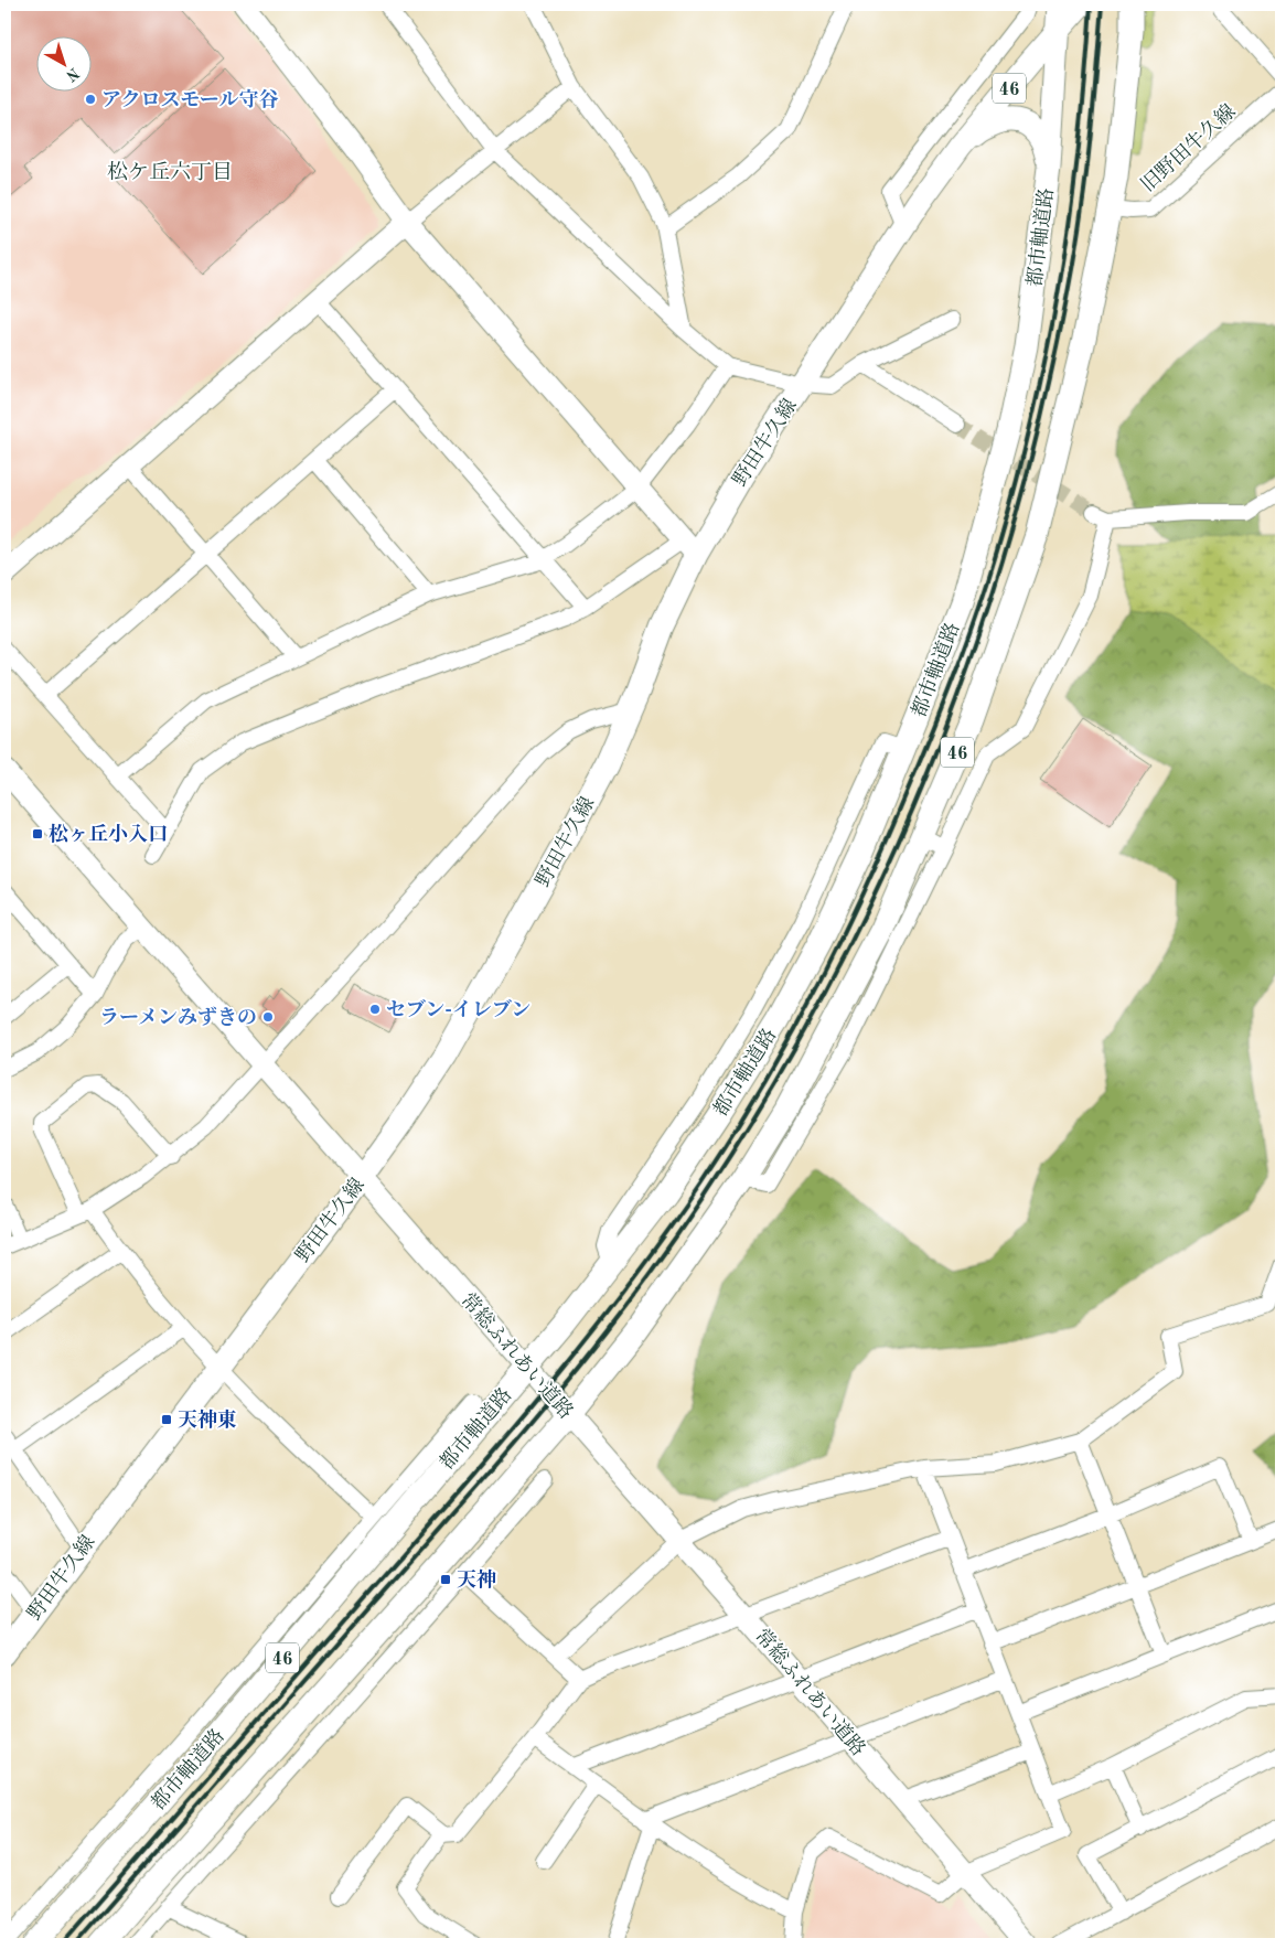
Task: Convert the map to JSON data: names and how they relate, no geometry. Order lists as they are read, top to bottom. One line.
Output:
{"streets":{"main road":["46","都市軸道路","野田牛久線"],"street":["旧野田牛久線","常総ふれあい道路"]},"crossings":[["46","旧野田牛久線"],["46","常総ふれあい道路"],["都市軸道路","野田牛久線"],["都市軸道路","常総ふれあい道路"],["野田牛久線","常総ふれあい道路"]],"districts":["松ケ丘六丁目"],"places":{"other":["アクロスモール守谷","セブン-イレブン","ラーメンみずきの"],"transit":["松ヶ丘小入口","天神東","天神"]},"north":"bottom right"}
